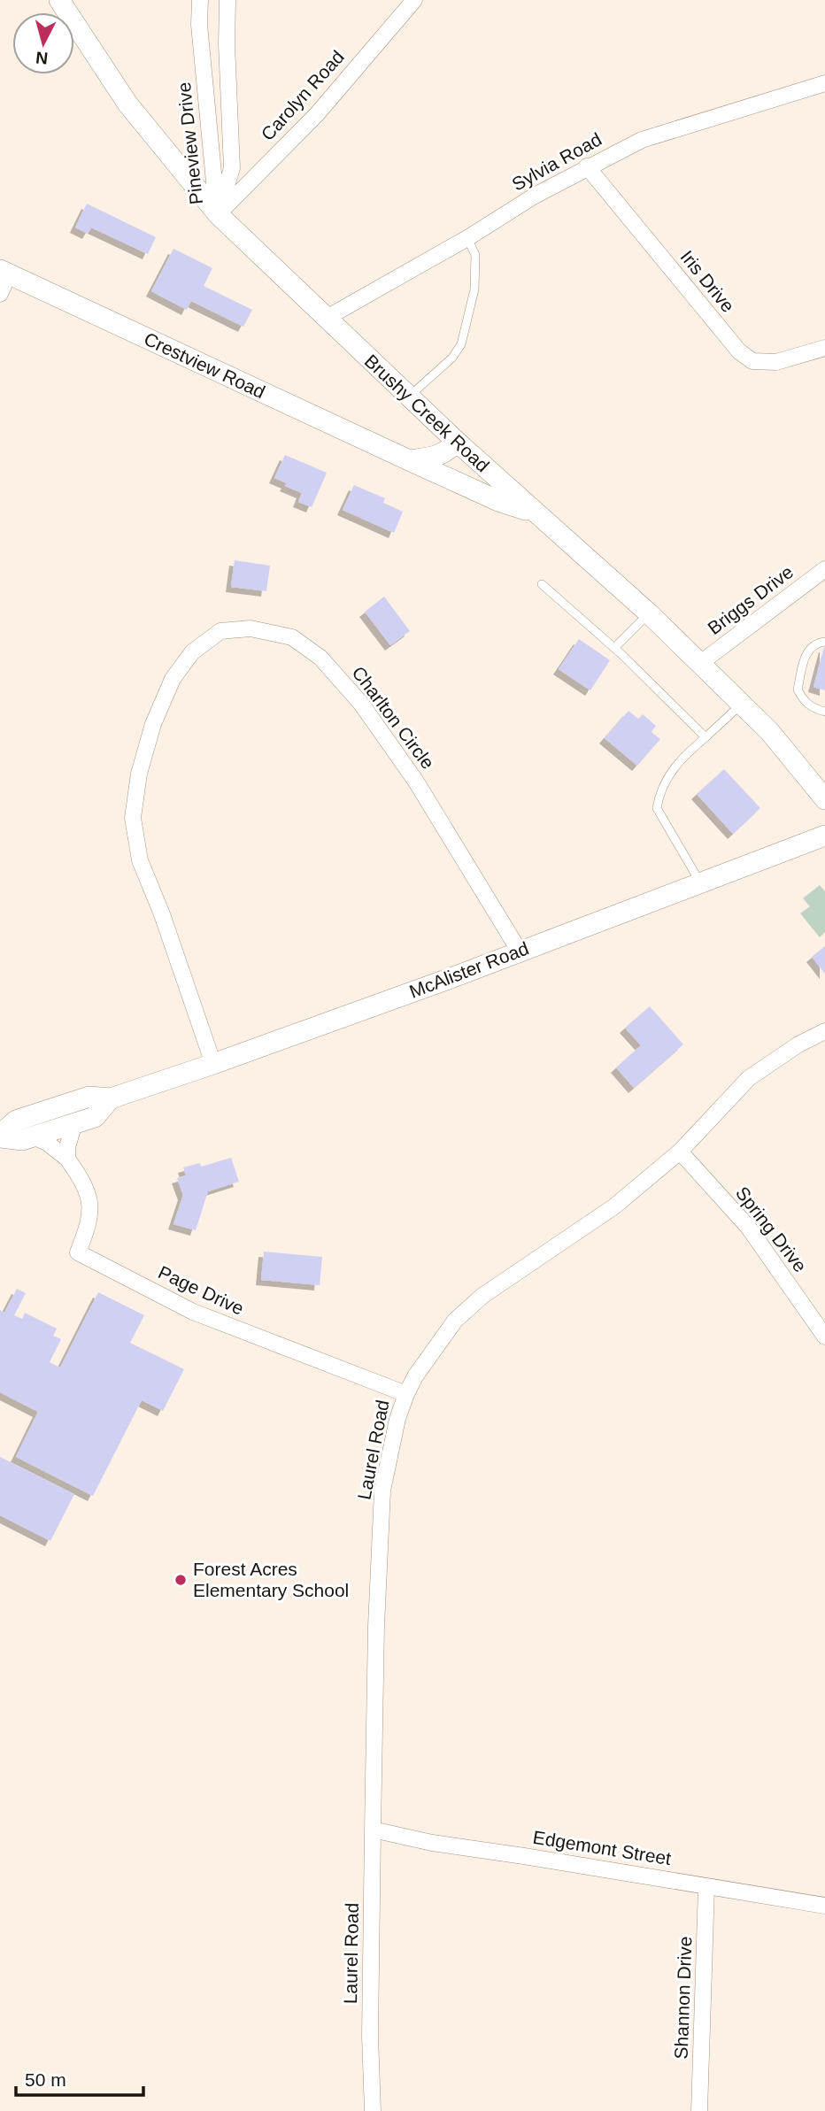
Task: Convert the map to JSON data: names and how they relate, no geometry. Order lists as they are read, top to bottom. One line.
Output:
{"streets":{"street":["Carolyn Road","Pineview Drive","Sylvia Road","Iris Drive","Crestview Road","Brushy Creek Road","Briggs Drive","Charlton Circle","McAlister Road","Spring Drive","Page Drive","Laurel Road","Edgemont Street","Shannon Drive"]},"crossings":[["Carolyn Road","Pineview Drive"],["Carolyn Road","Brushy Creek Road"],["Pineview Drive","Brushy Creek Road"],["Sylvia Road","Iris Drive"],["Sylvia Road","Brushy Creek Road"],["Crestview Road","Brushy Creek Road"],["Brushy Creek Road","Briggs Drive"],["Charlton Circle","McAlister Road"],["McAlister Road","Page Drive"],["Spring Drive","Laurel Road"],["Page Drive","Laurel Road"],["Laurel Road","Edgemont Street"],["Edgemont Street","Shannon Drive"]],"places":["Forest Acres Elementary School"],"scale_bar":"50 m","north":"bottom"}
